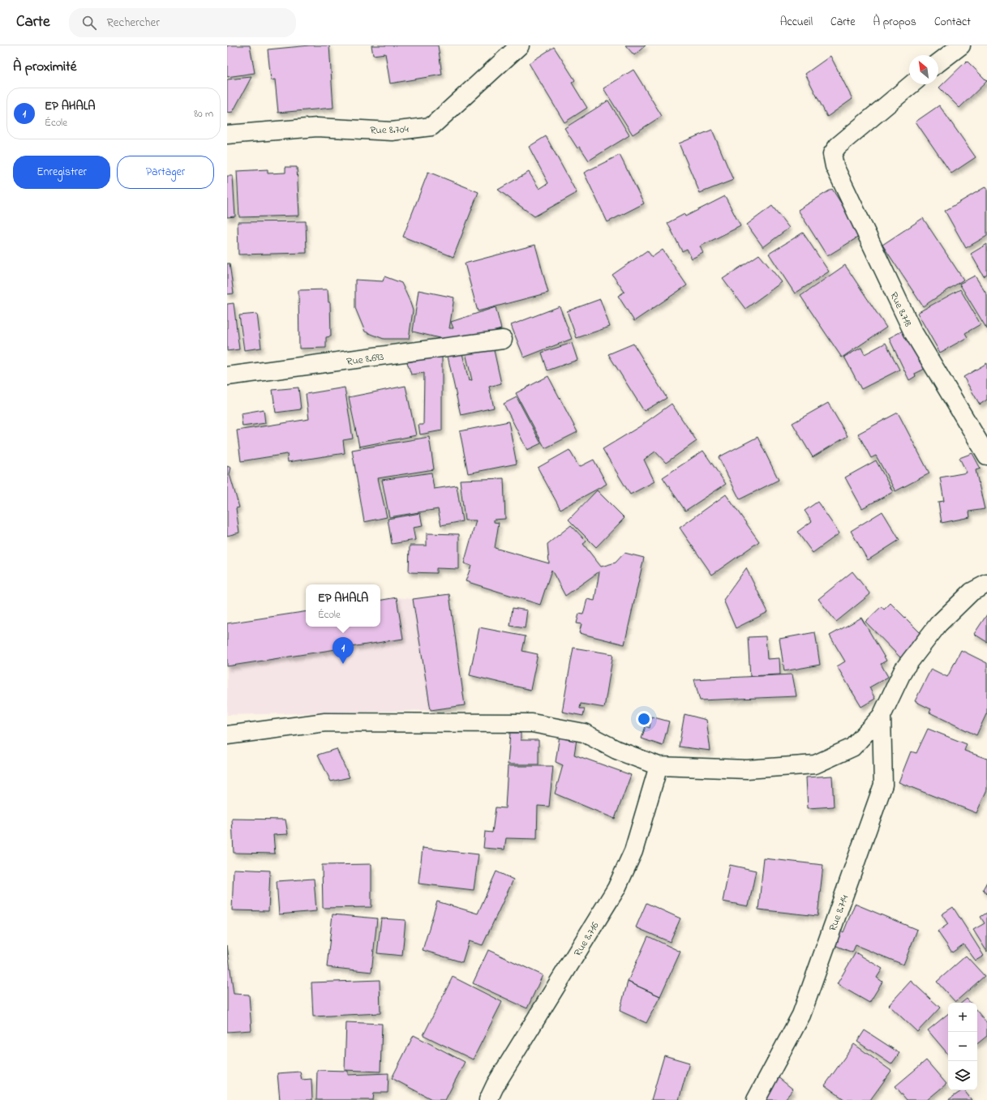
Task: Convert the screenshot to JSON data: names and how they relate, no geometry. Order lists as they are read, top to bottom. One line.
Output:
{"streets":{"street":["Rue 8.704","Rue 8.718","Rue 8.693","Rue 8.714","Rue 8.716"]},"north":"top left","page":{"header":"Carte","search":"Rechercher","nav":["Accueil","Carte","À propos","Contact"],"heading":"À proximité","list":[{"mark":"1","name":"EP AHALA","note":"École","value":"80 m"}],"buttons":["Enregistrer","Partager"],"popup":["EP AHALA","École"],"pins":"1","map_buttons":["+","−"]}}
